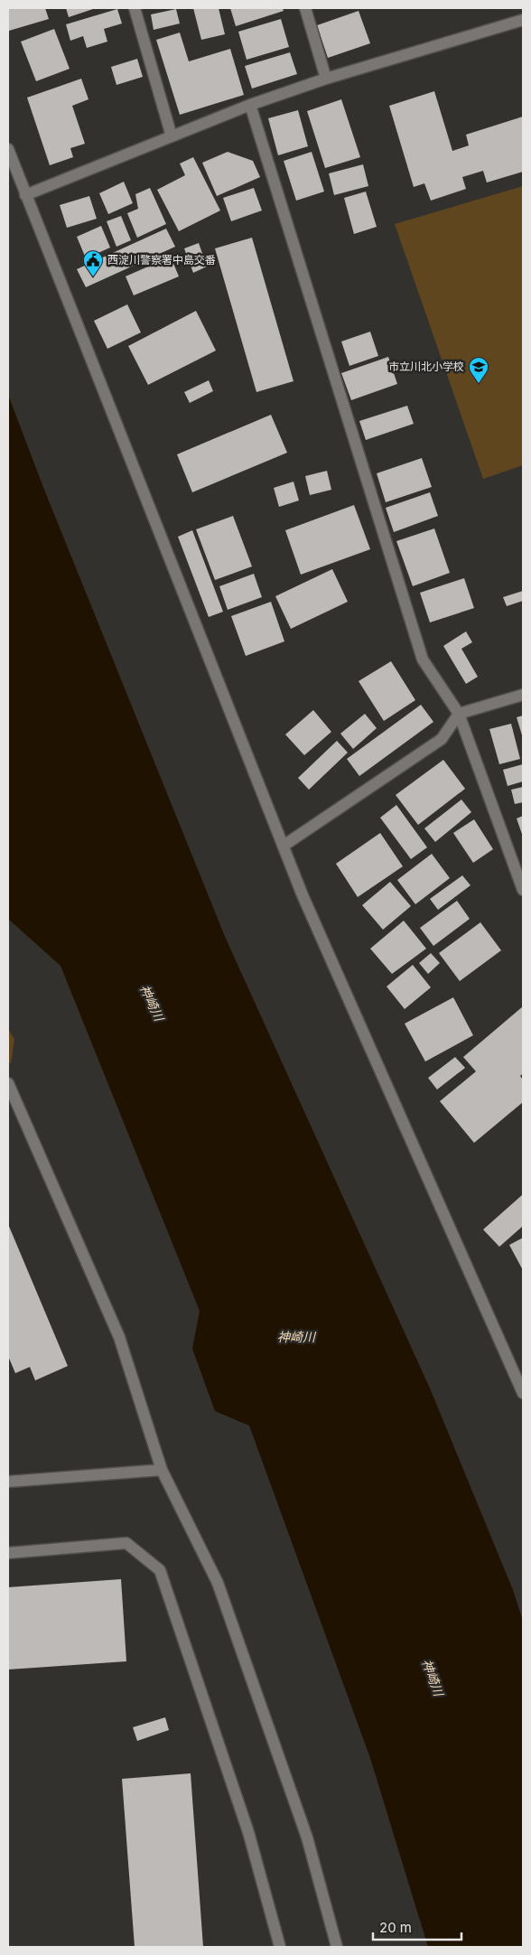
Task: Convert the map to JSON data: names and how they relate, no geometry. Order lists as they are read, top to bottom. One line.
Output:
{"water":["神崎川"],"places":{"public building":["西淀川警察署中島交番"],"school or university":["市立川北小学校"]},"scale_bar":"20 m"}
